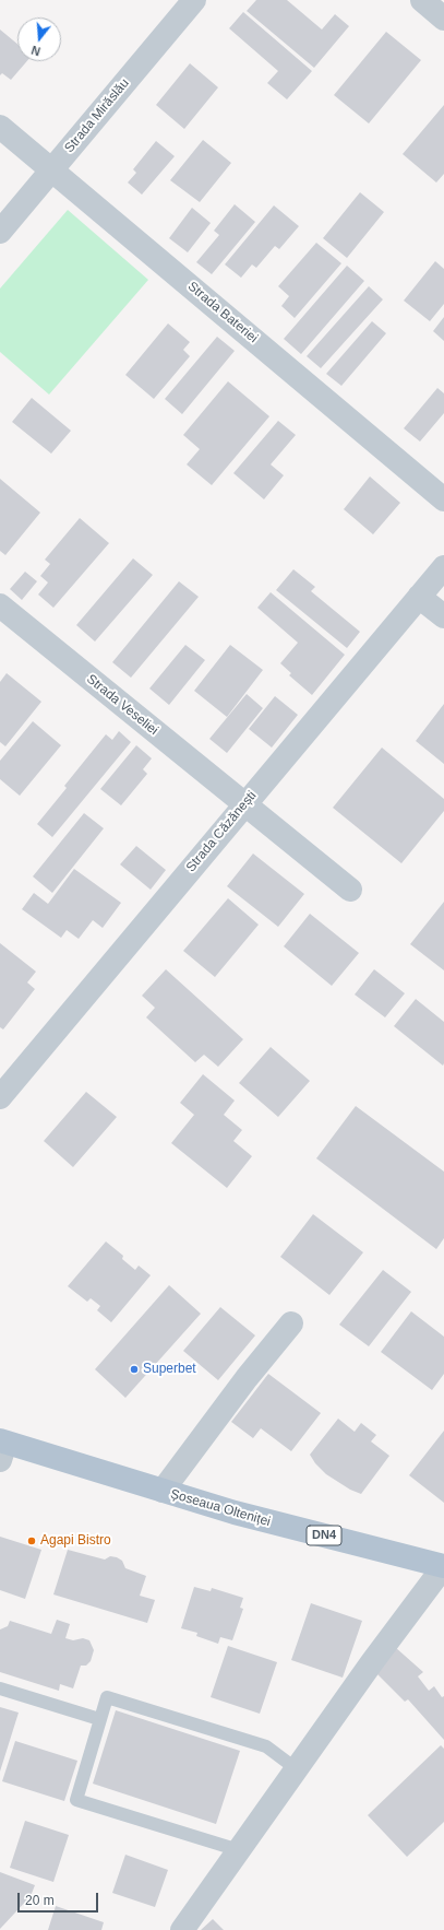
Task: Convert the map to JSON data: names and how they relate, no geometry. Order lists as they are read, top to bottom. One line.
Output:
{"streets":{"main road":["Șoseaua Olteniței","DN4"],"street":["Strada Mirăslău","Strada Bateriei","Strada Veseliei","Strada Căzănești"]},"crossings":[["Strada Mirăslău","Strada Bateriei"],["Strada Veseliei","Strada Căzănești"]],"places":["Superbet","Agapi Bistro"],"scale_bar":"20 m","north":"bottom"}
